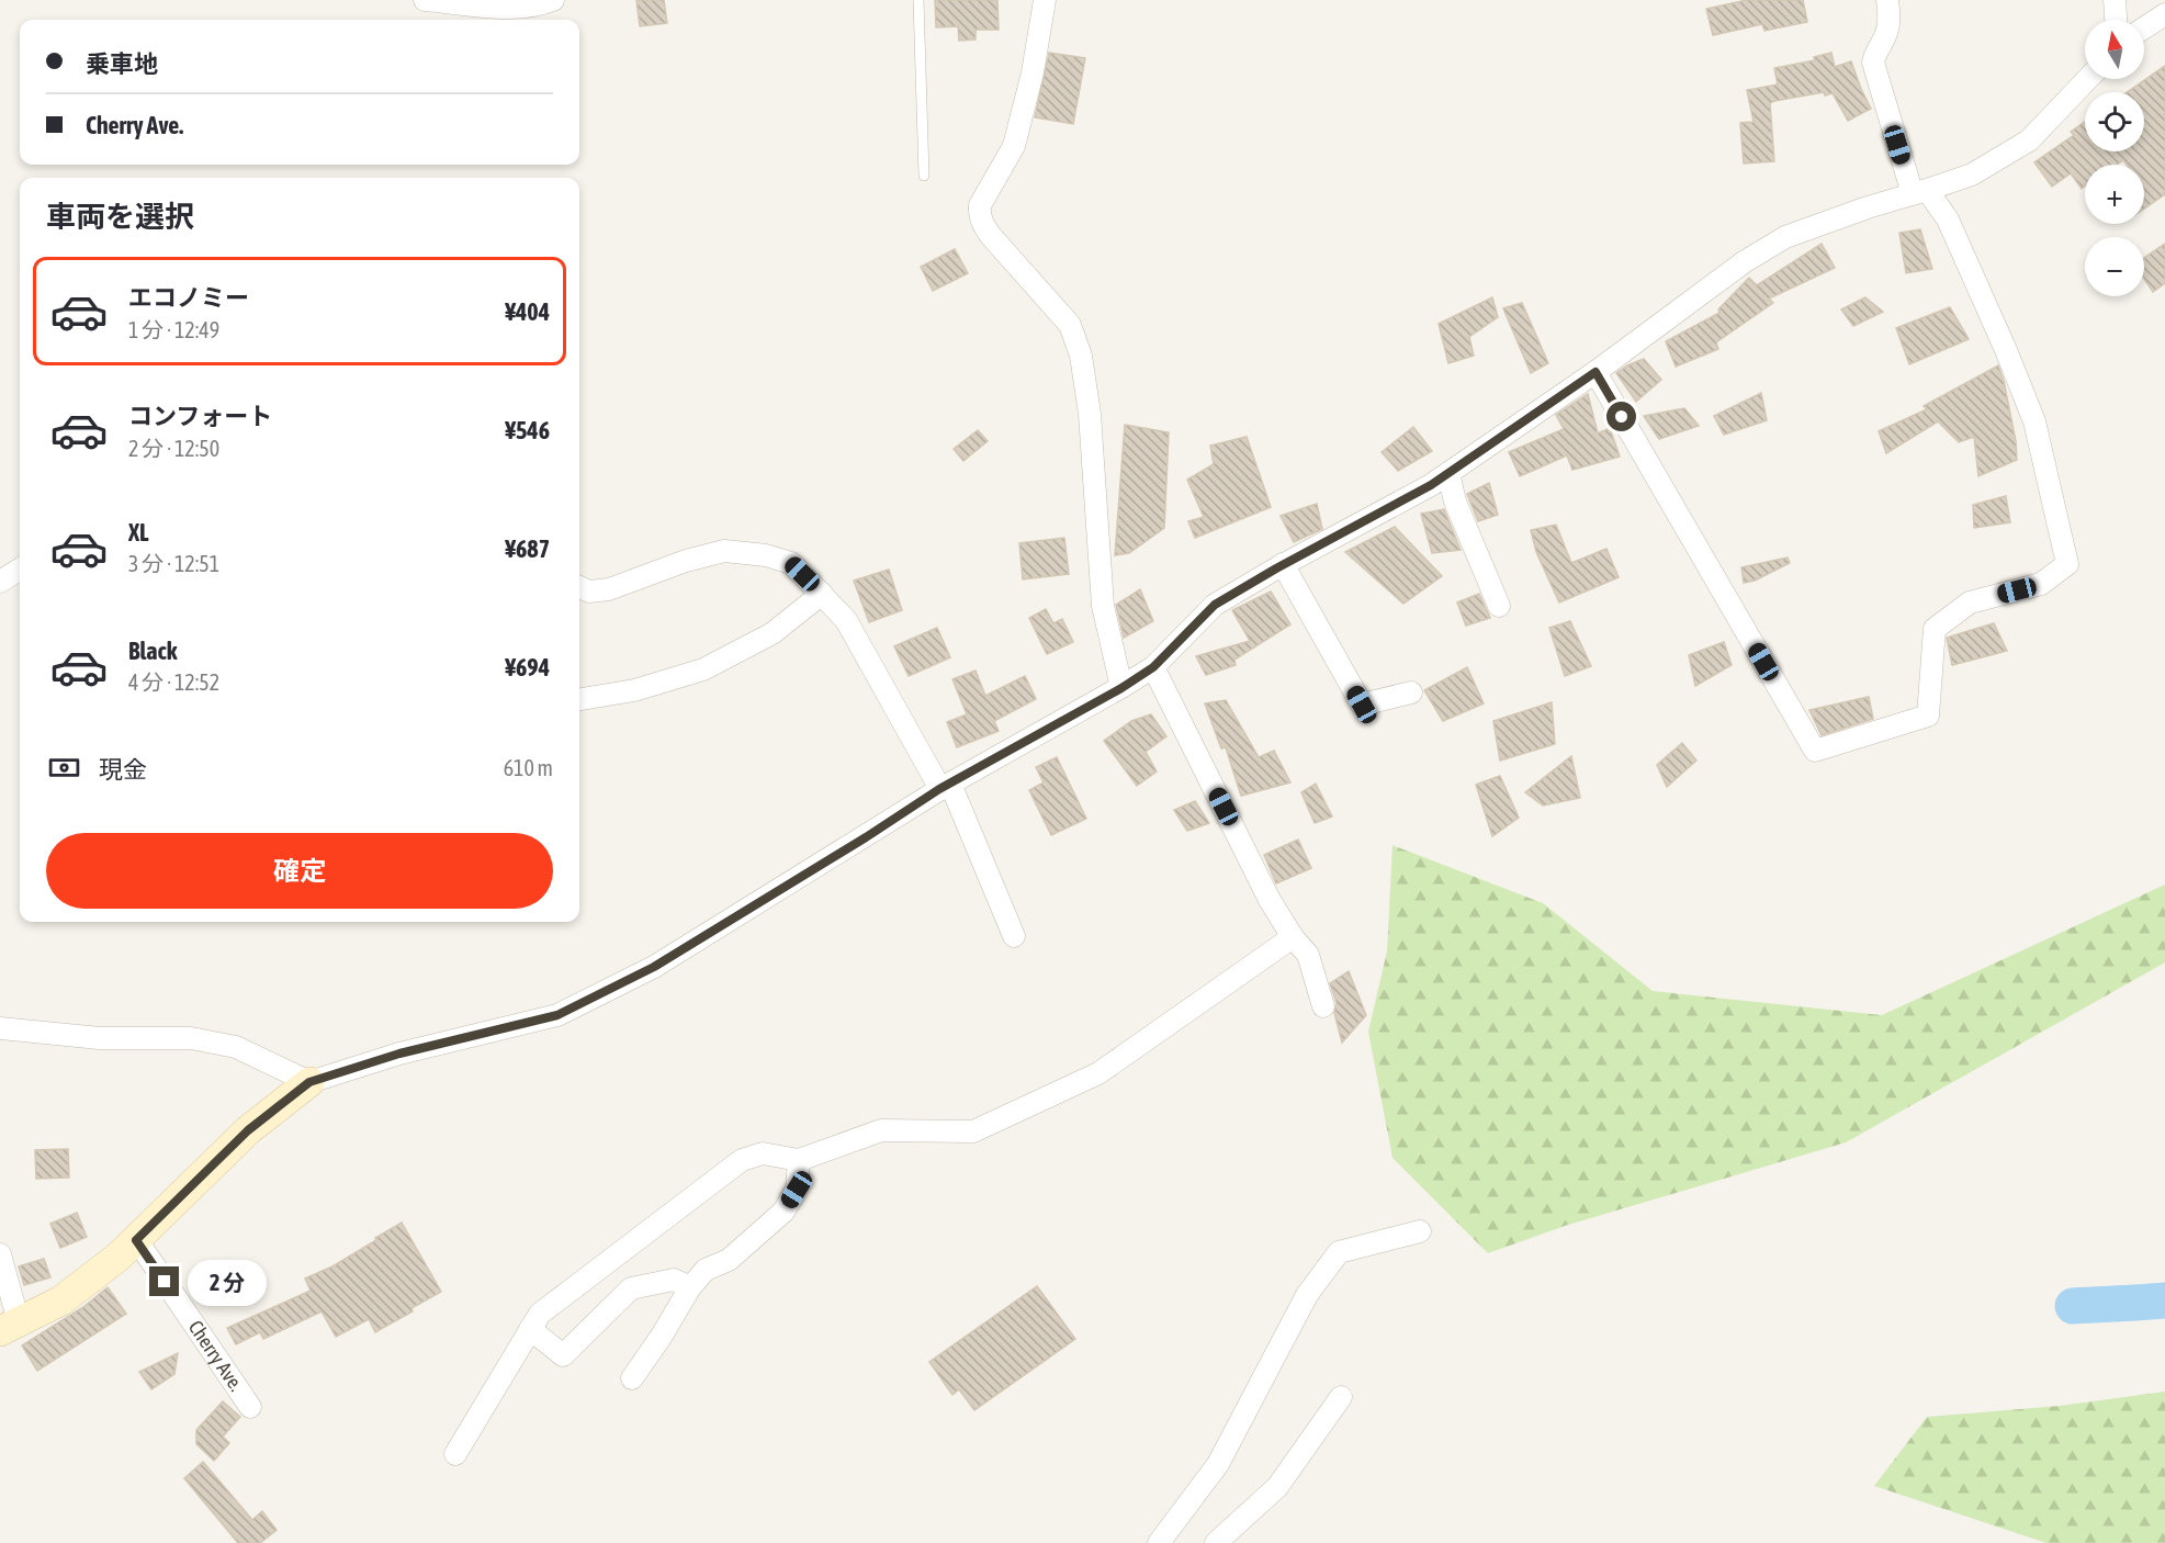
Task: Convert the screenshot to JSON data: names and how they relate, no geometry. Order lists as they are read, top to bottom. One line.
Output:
{"streets":{"street":["Cherry Ave."]},"north":"top","page":{"map_buttons":["+","−"],"banner":["乗車地","Cherry Ave."],"heading":"車両を選択","list":[{"name":"エコノミー","note":"1 分 · 12:49","value":"¥404"},{"name":"コンフォート","note":"2 分 · 12:50","value":"¥546"},{"name":"XL","note":"3 分 · 12:51","value":"¥687"},{"name":"Black","note":"4 分 · 12:52","value":"¥694"}],"pay":["現金","610 m"],"buttons":"確定","bubble":"2 分"}}
